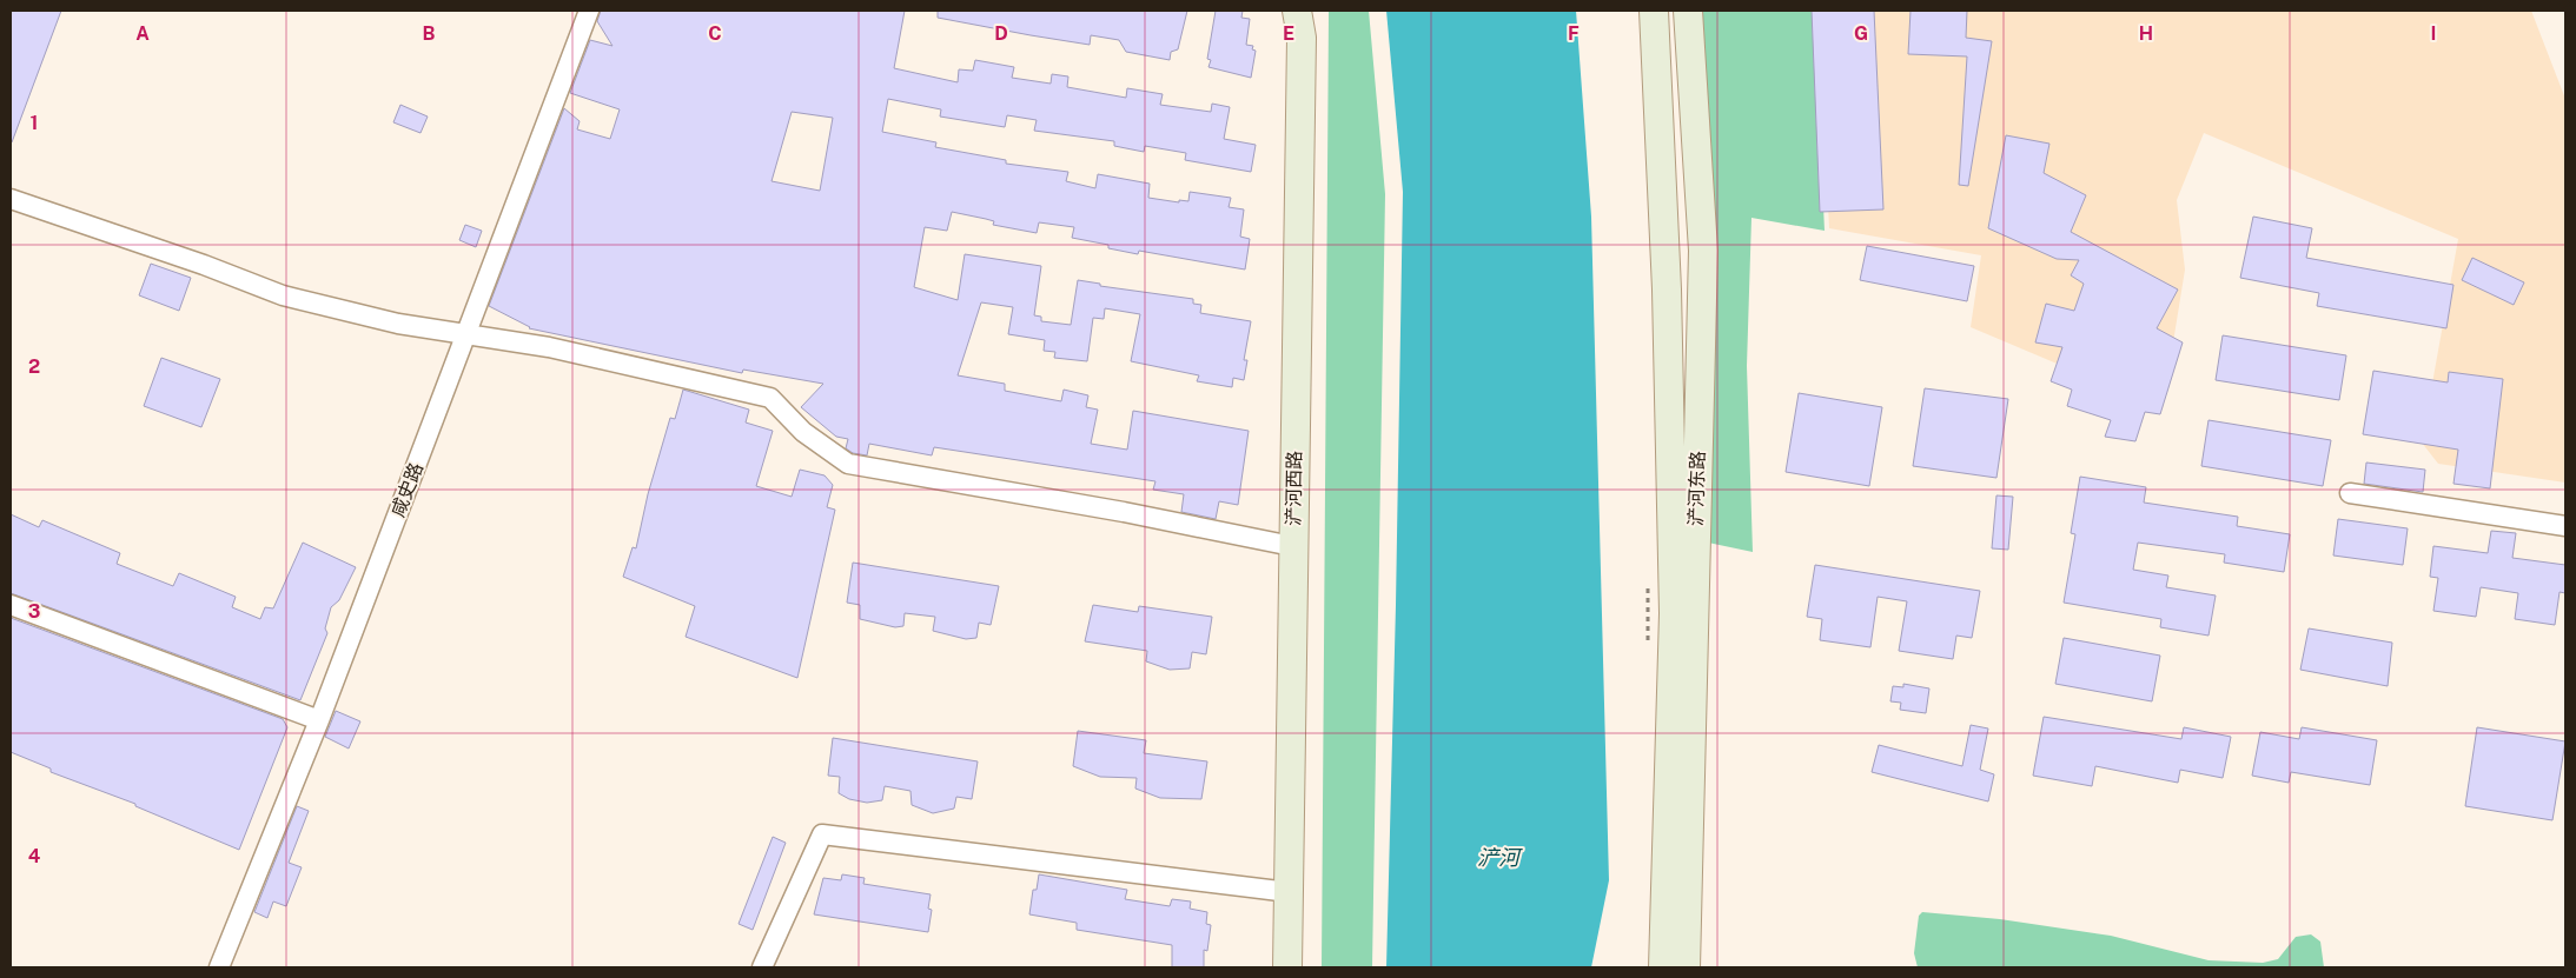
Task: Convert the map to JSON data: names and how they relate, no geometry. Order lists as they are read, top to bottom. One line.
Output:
{"streets":{"street":["浐河西路","浐河东路","咸史路"]},"water":["浐河"],"grid":{"columns":["A","B","C","D","E","F","G","H","I"],"rows":["1","2","3","4"]}}
